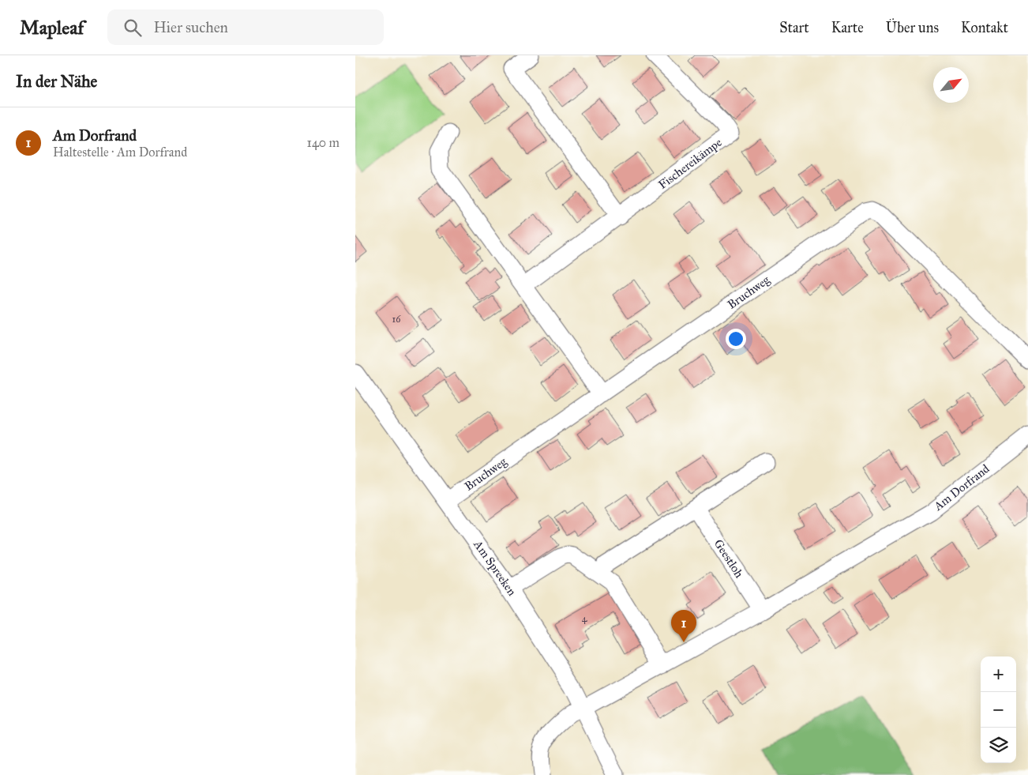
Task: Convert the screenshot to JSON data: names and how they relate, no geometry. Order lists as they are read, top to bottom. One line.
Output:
{"streets":{"street":["Fischereikämpe","Bruchweg","Am Dorfrand","Geestloh","Am Spreeken"]},"crossings":[["Bruchweg","Am Spreeken"],["Am Dorfrand","Geestloh"],["Am Dorfrand","Am Spreeken"]],"house_numbers":["16","4"],"north":"top right","page":{"header":"Mapleaf","search":"Hier suchen","nav":["Start","Karte","Über uns","Kontakt"],"heading":"In der Nähe","list":[{"mark":"1","name":"Am Dorfrand","note":"Haltestelle · Am Dorfrand","value":"140 m"}],"pins":"1","map_buttons":["+","−"]}}
